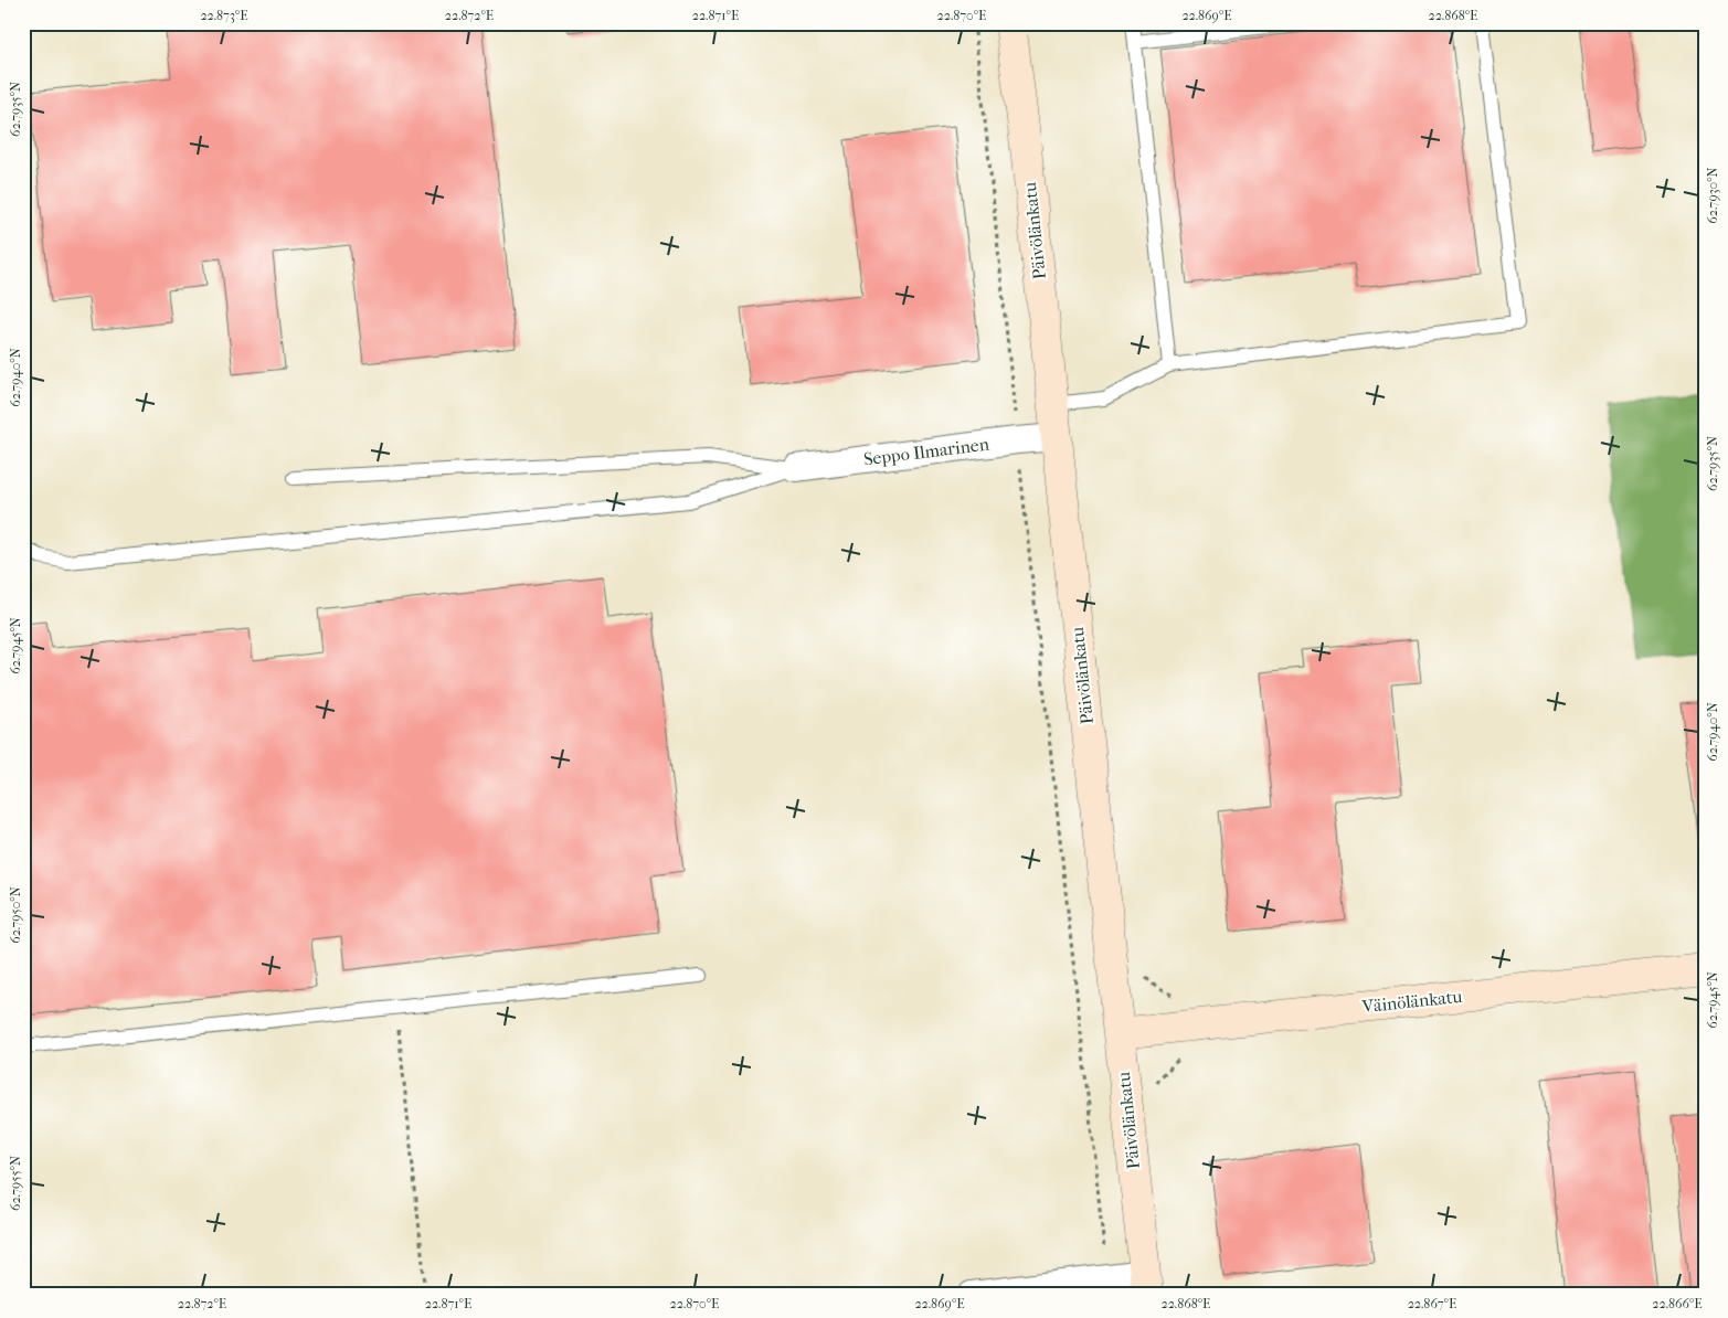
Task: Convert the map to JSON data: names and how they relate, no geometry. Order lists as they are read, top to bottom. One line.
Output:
{"streets":{"street":["Päivölänkatu","Seppo Ilmarinen","Väinölänkatu"]},"crossings":[["Päivölänkatu","Seppo Ilmarinen"],["Päivölänkatu","Väinölänkatu"]],"coordinates":["22.873°E","22.872°E","22.871°E","22.870°E","22.869°E","22.868°E","62.7935°N","62.7930°N","62.7940°N","62.7945°N","62.7950°N","62.7955°N","22.867°E","22.866°E"]}
